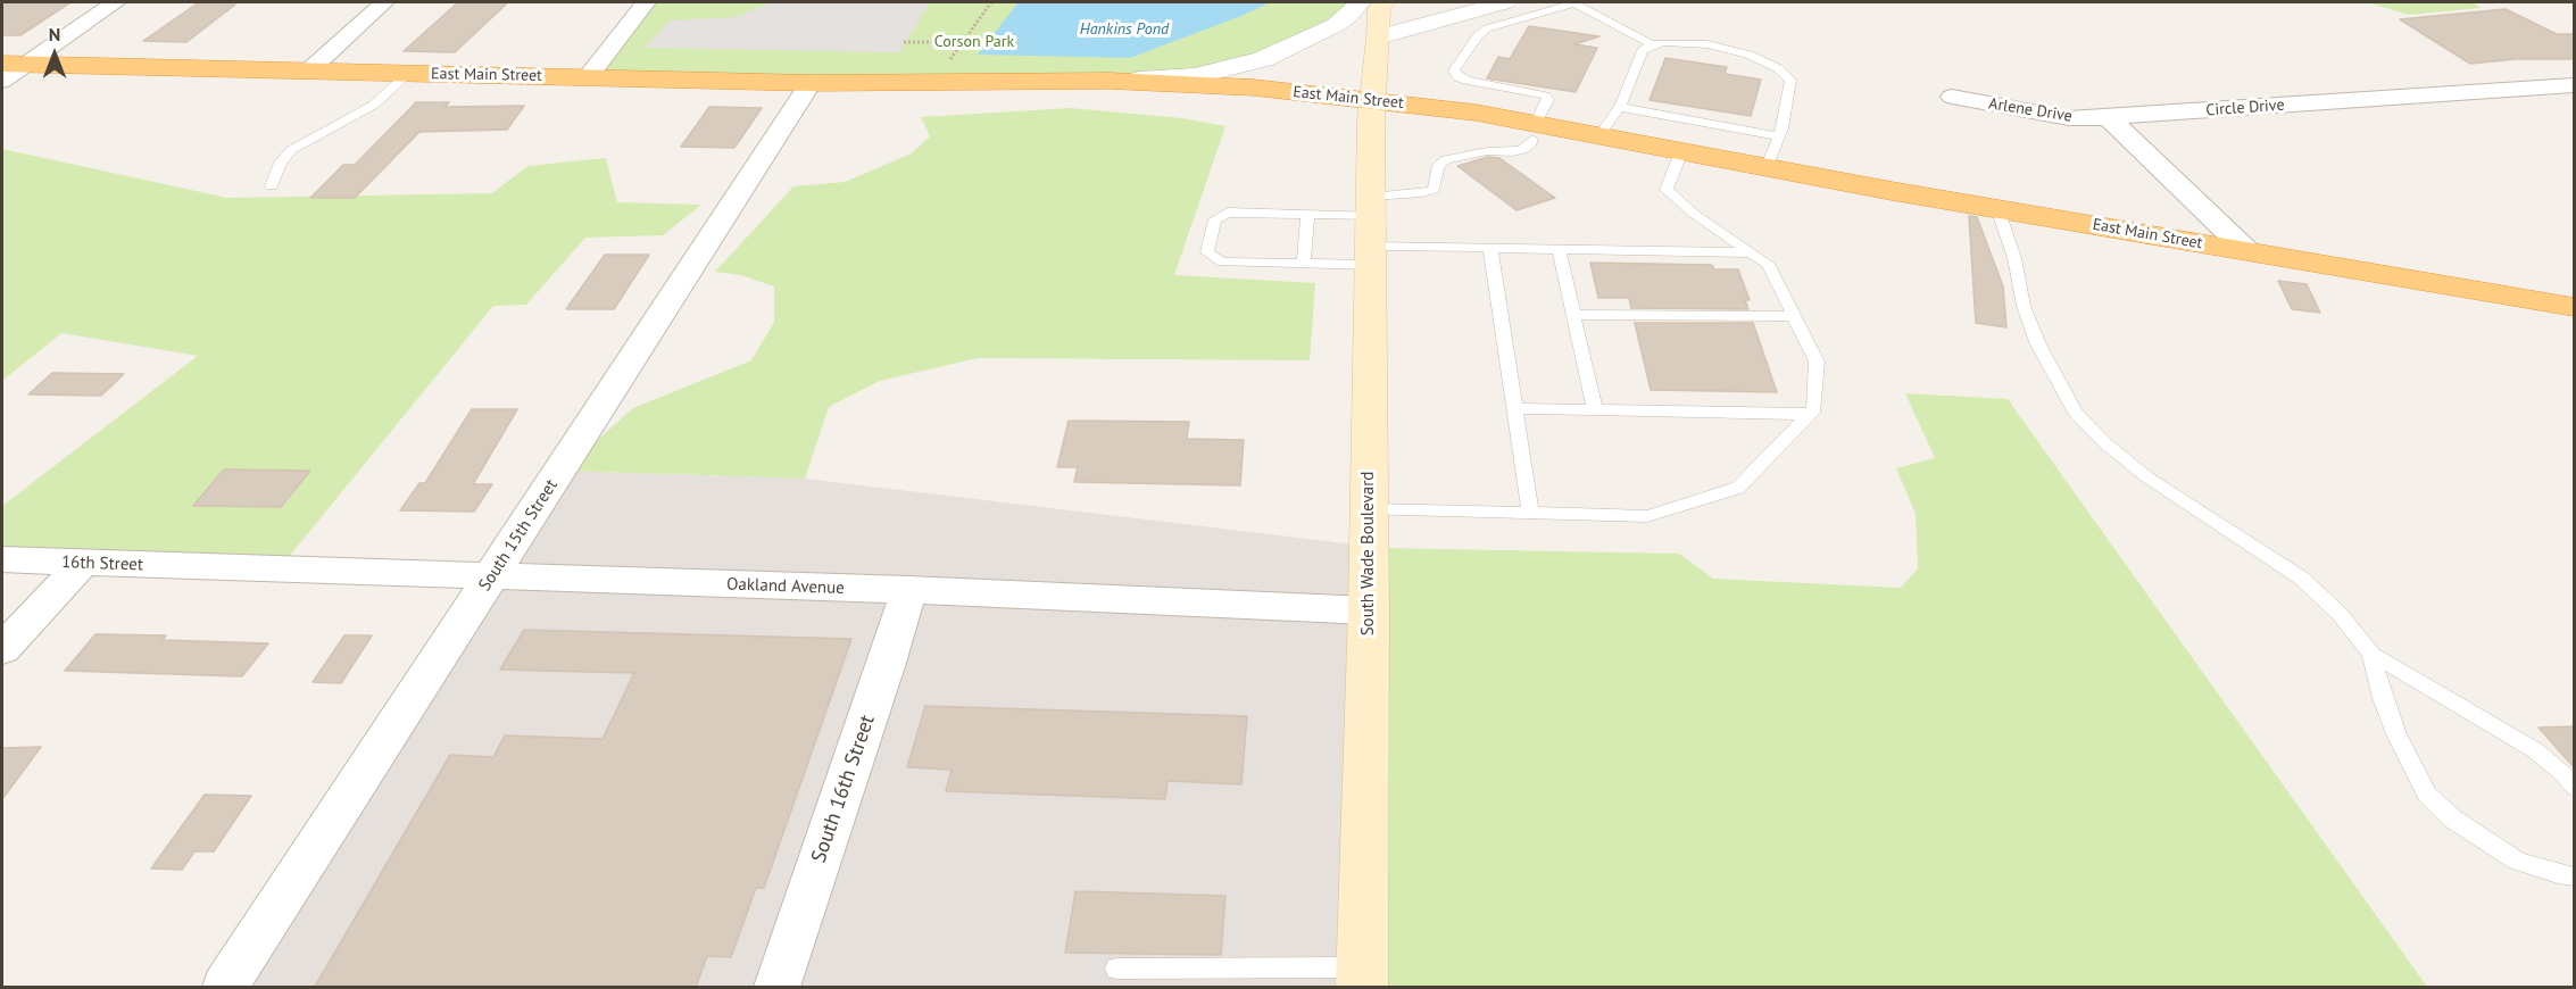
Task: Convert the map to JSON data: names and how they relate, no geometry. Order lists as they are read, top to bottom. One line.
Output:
{"streets":{"highway":["East Main Street"],"main road":["South Wade Boulevard"],"street":["Circle Drive","Arlene Drive","South 15th Street","16th Street","Oakland Avenue","South 16th Street"]},"crossings":[["East Main Street","South 15th Street"],["East Main Street","South Wade Boulevard"],["Circle Drive","Arlene Drive"],["South 15th Street","Oakland Avenue"],["South Wade Boulevard","Oakland Avenue"],["16th Street","Oakland Avenue"],["Oakland Avenue","South 16th Street"]],"water":["Hankins Pond"],"parks":["Corson Park"],"north":"top"}
